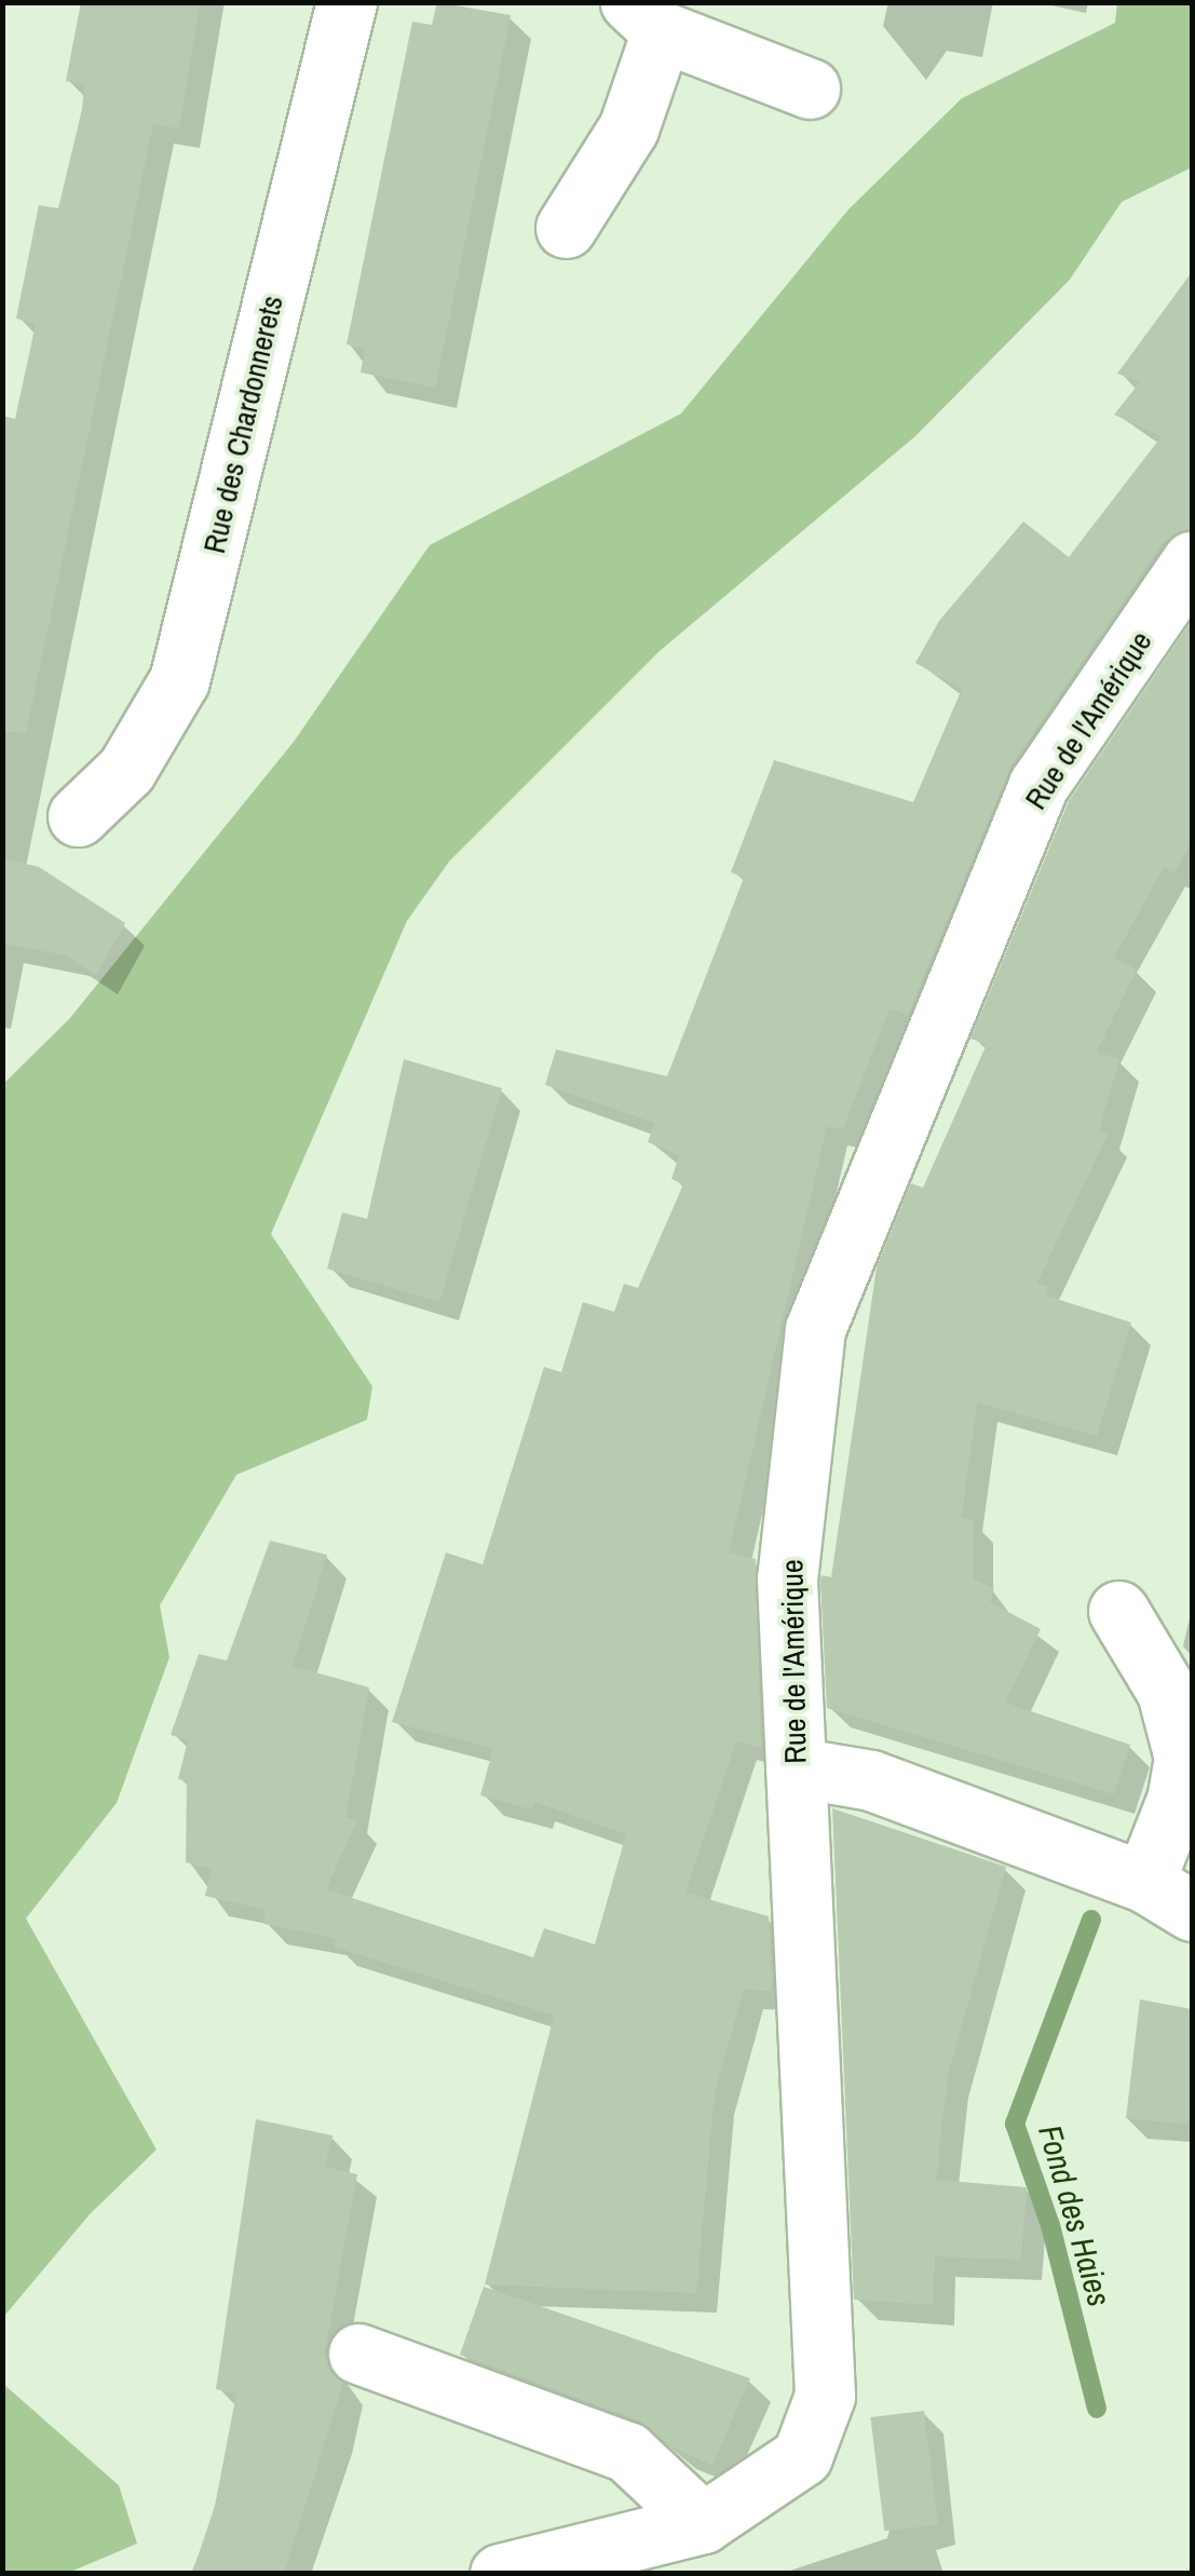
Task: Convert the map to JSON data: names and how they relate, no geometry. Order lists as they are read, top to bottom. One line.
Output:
{"streets":{"street":["Rue des Chardonnerets","Rue de l'Amérique"]},"water":["Fond des Haies"]}
